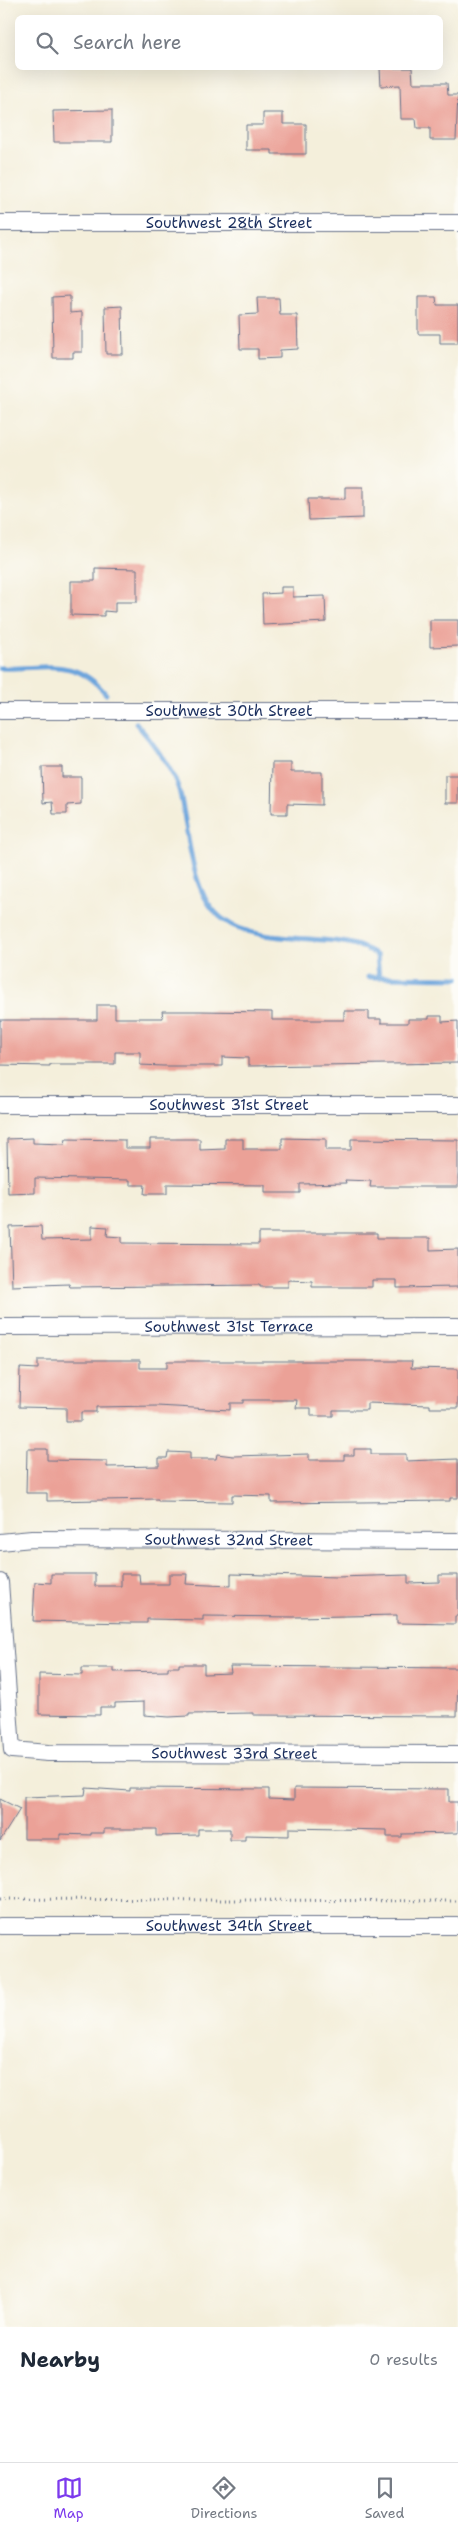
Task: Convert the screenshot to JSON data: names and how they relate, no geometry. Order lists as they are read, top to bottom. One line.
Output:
{"streets":{"street":["Southwest 28th Street","Southwest 30th Street","Southwest 31st Street","Southwest 31st Terrace","Southwest 32nd Street","Southwest 33rd Street","Southwest 34th Street"]},"page":{"search":"Search here","heading":["Nearby","0 results"],"nav":["Map","Directions","Saved"]}}
